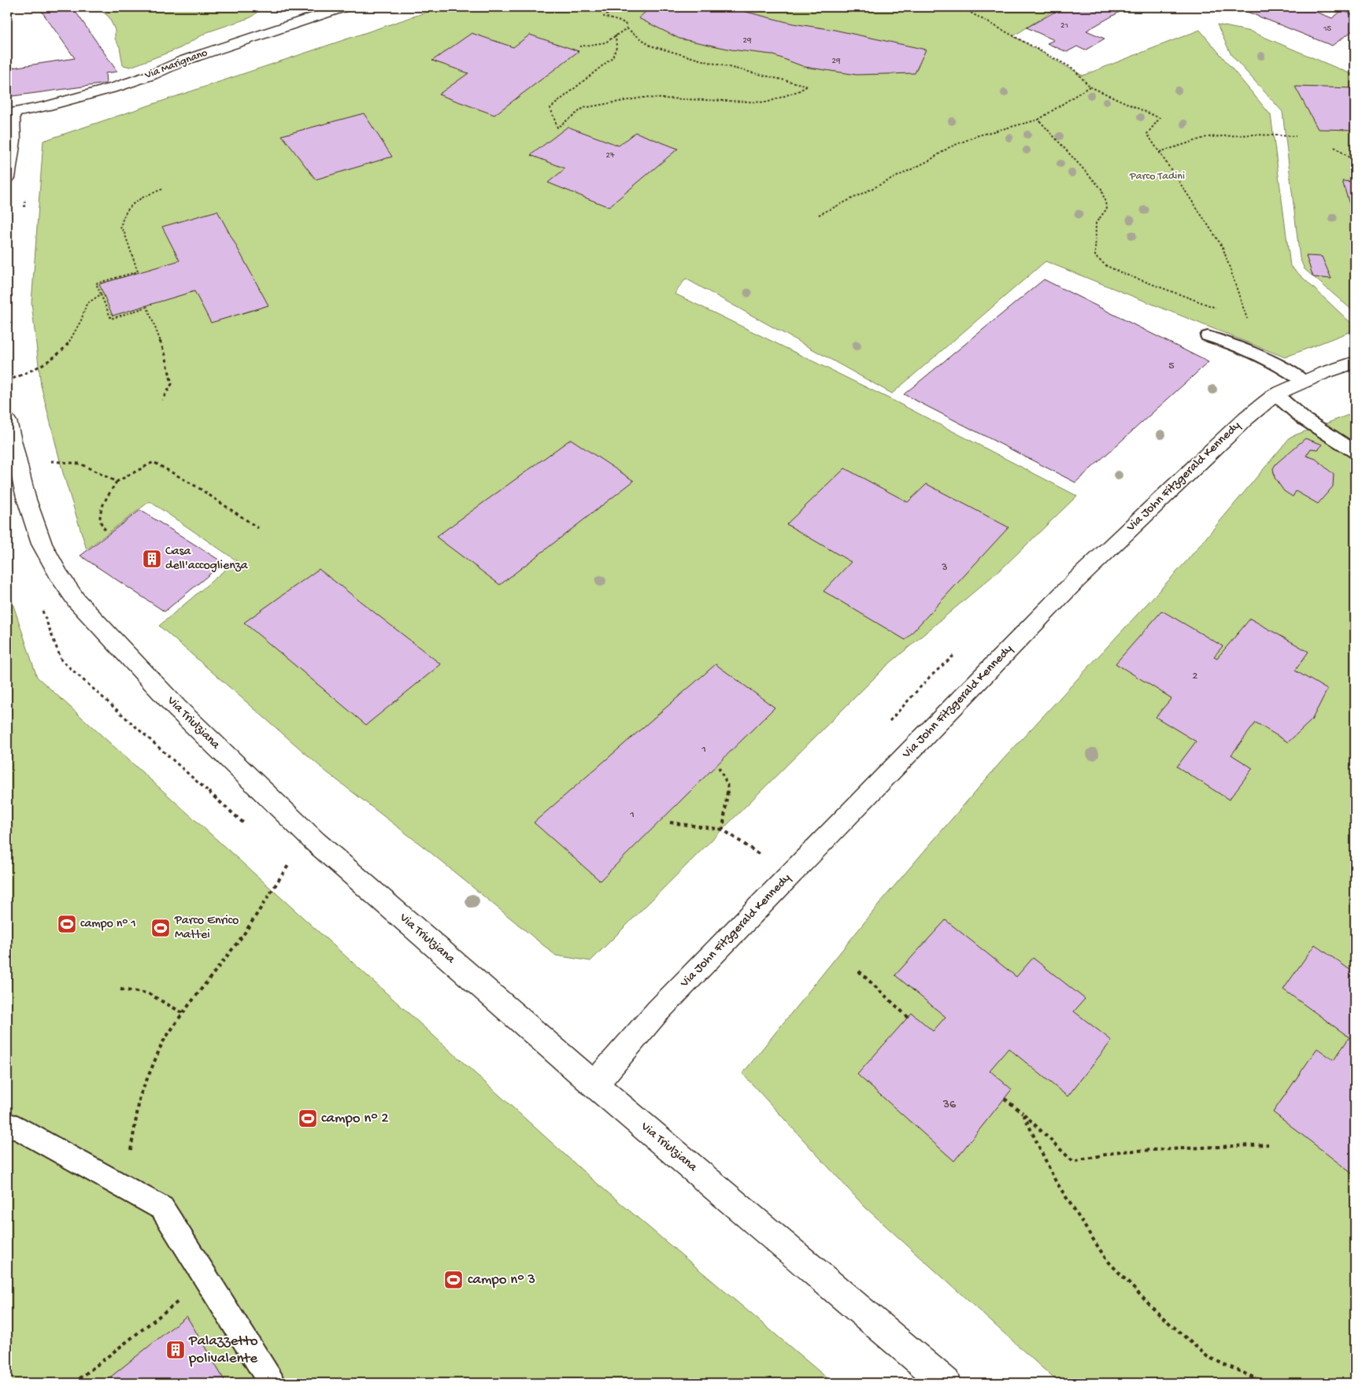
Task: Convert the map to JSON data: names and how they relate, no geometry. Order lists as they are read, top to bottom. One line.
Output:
{"streets":{"street":["Via Marignano","Via John Fitzgerald Kennedy","Via Triulziana"]},"crossings":[["Via John Fitzgerald Kennedy","Via Triulziana"]],"parks":["Parco Tadini"],"places":{"building":["Casa dell'accoglienza","Palazzetto polivalente"],"sports":["campo n° 1","Parco Enrico Mattei","campo n° 2","campo n° 3"]},"house_numbers":["21","15","29","29","27","5","3","2","1","1","36"]}
